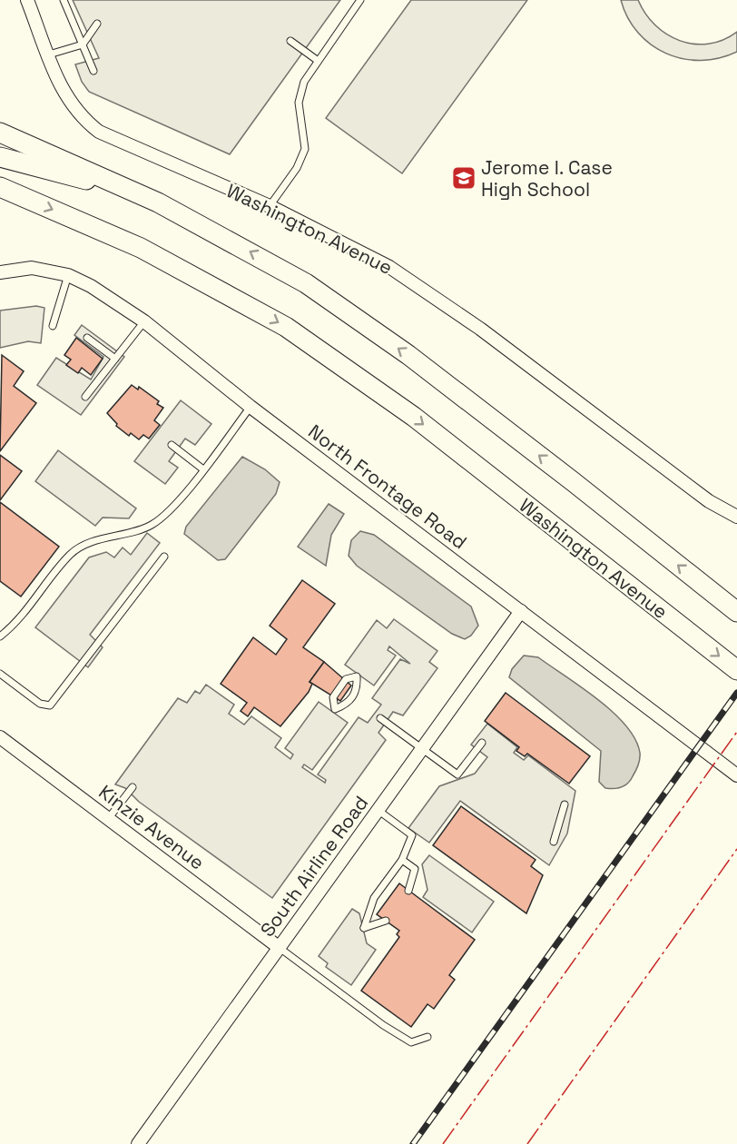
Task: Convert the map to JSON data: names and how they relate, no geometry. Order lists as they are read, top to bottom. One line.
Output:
{"streets":{"main road":["Washington Avenue"],"street":["North Frontage Road","Kinzie Avenue","South Airline Road"]},"crossings":[["North Frontage Road","South Airline Road"],["Kinzie Avenue","South Airline Road"]],"places":{"school or university":["Jerome I. Case High School"]}}
